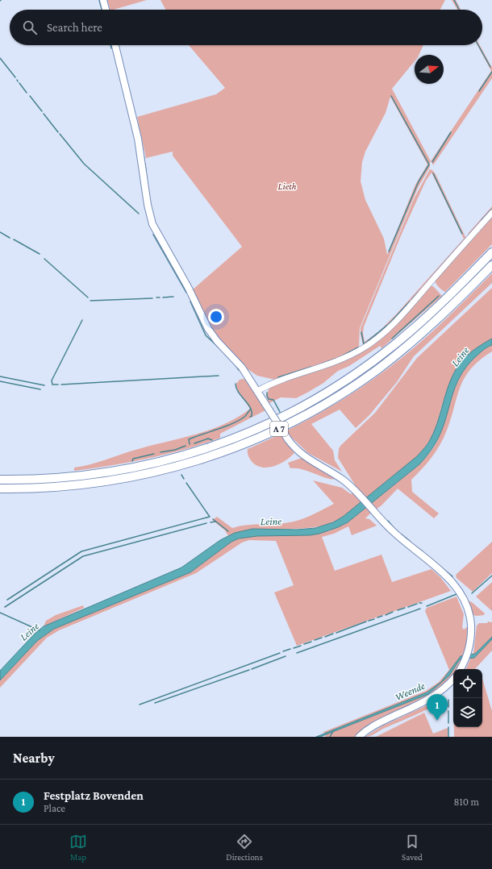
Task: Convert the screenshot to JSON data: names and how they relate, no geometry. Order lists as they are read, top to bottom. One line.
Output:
{"streets":{"highway":["A 7"]},"water":["Leine","Weende"],"parks":["Lieth"],"north":"right","page":{"search":"Search here","pins":"1","heading":"Nearby","list":[{"mark":"1","name":"Festplatz Bovenden","note":"Place","value":"810 m"}],"nav":["Map","Directions","Saved"]}}
